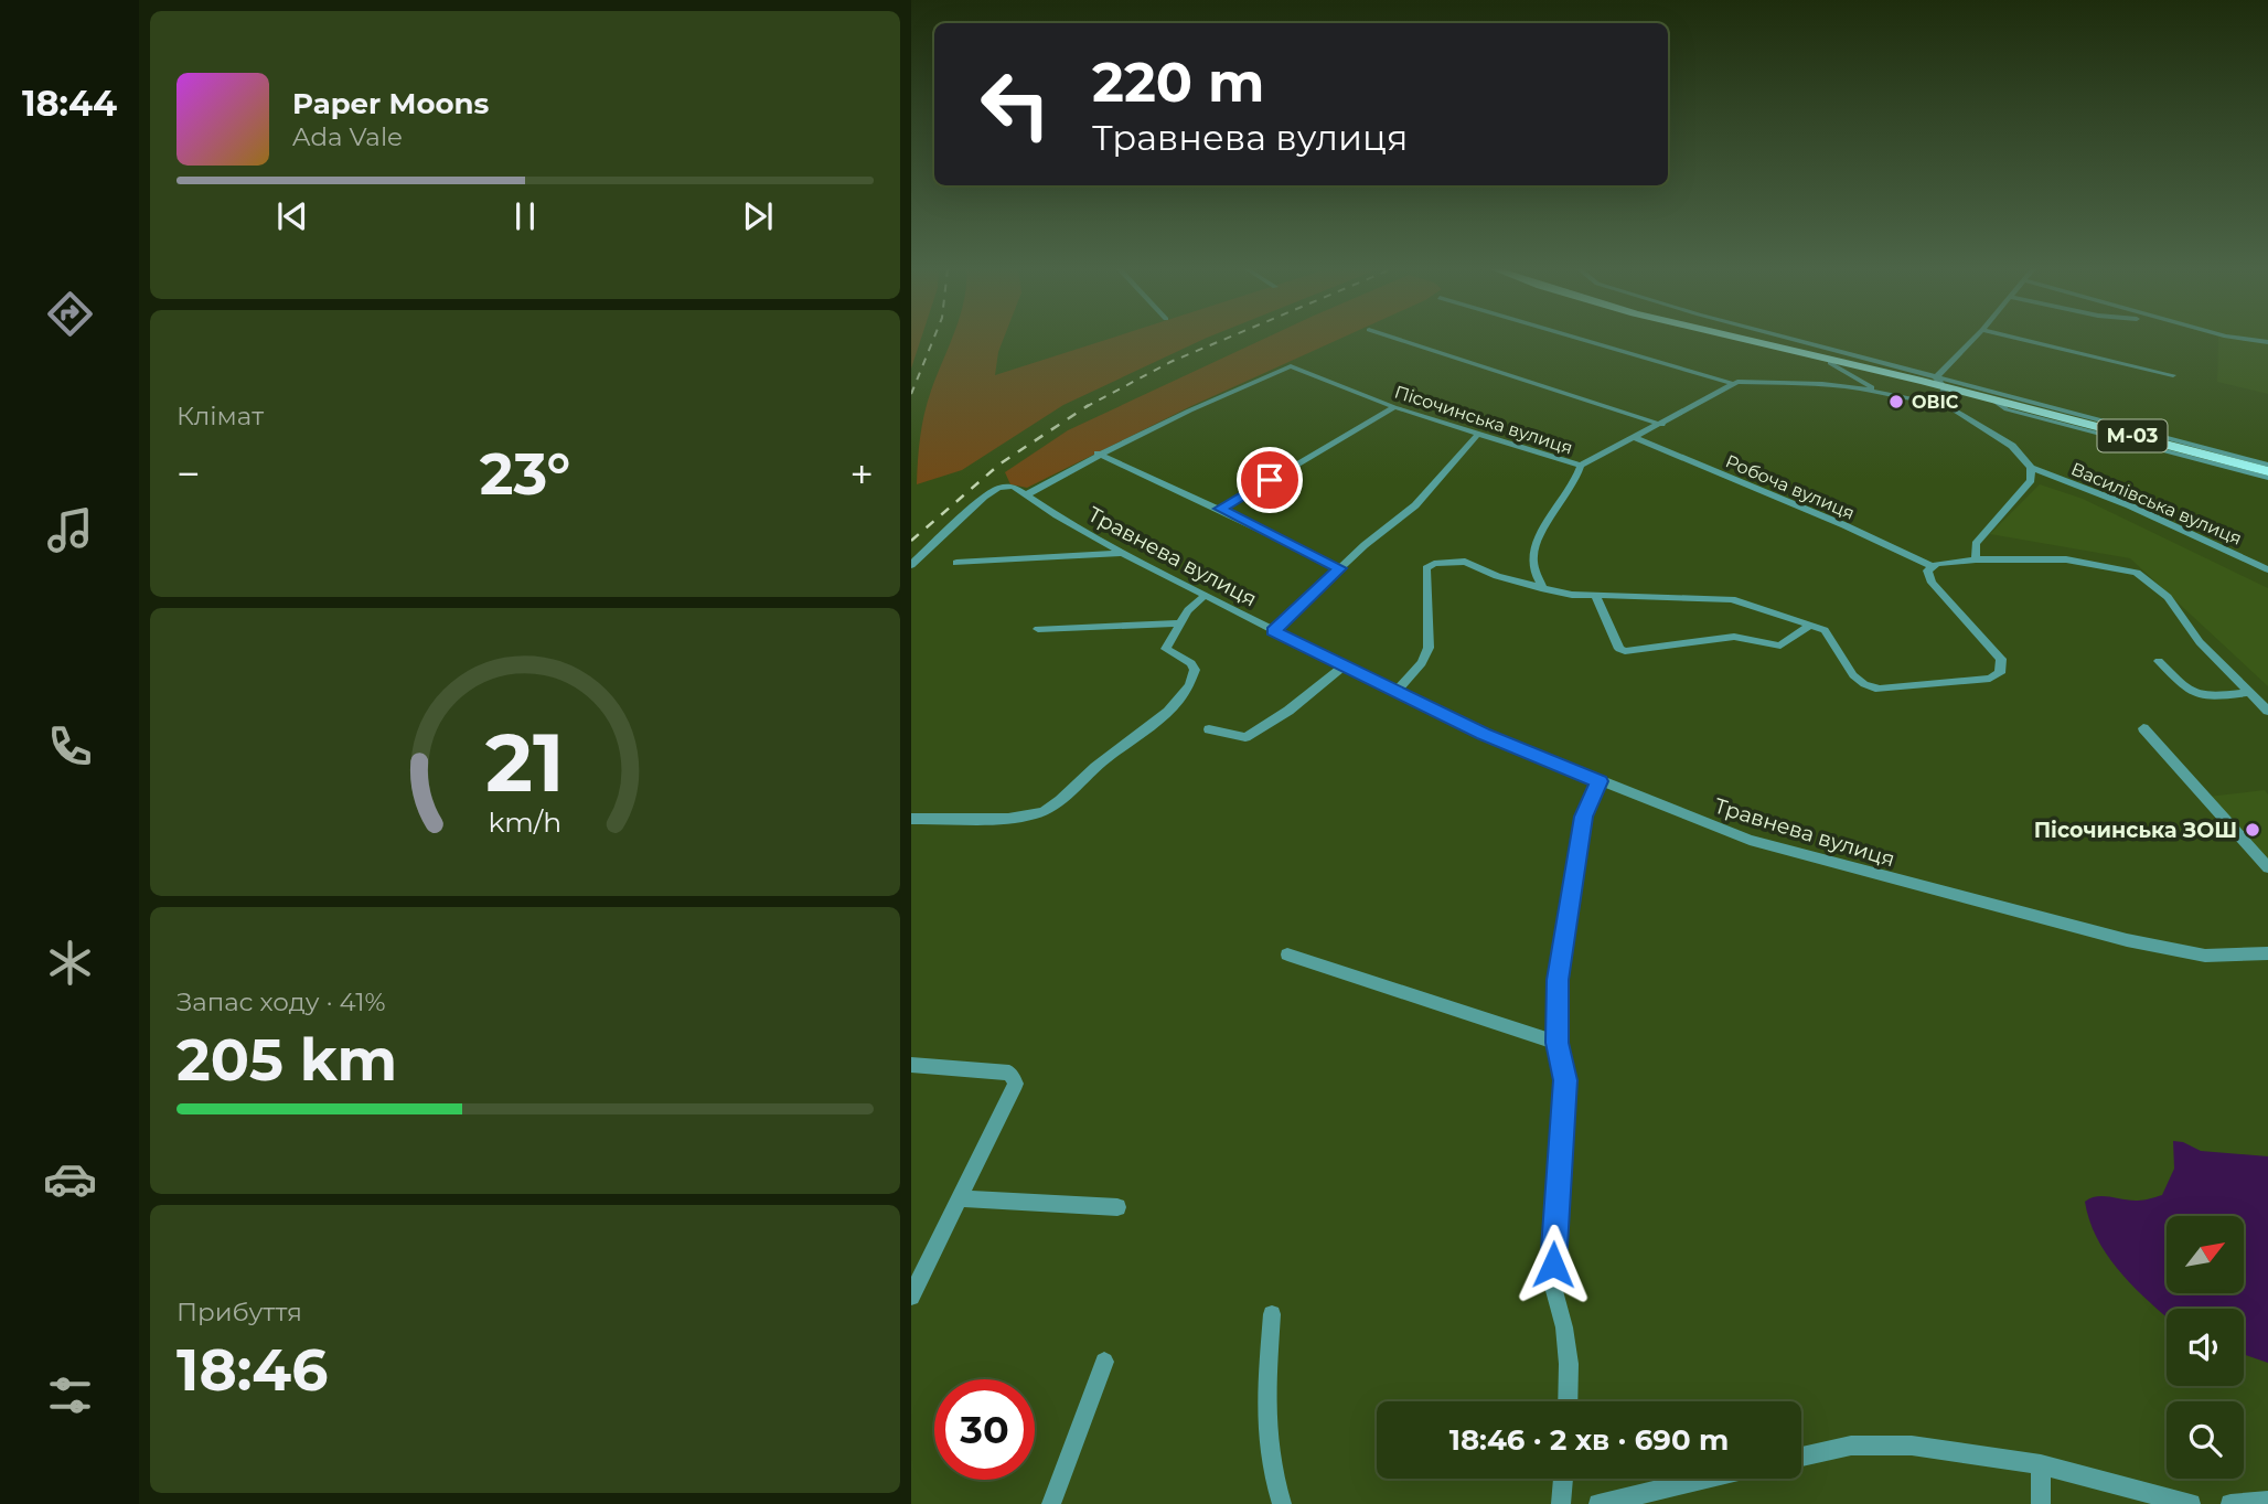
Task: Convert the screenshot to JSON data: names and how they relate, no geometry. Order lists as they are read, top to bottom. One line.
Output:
{"streets":{"highway":["М-03"],"street":["Пісочинська вулиця","Робоча вулиця","Василівська вулиця","Травнева вулиця"]},"crossings":[["М-03","Василівська вулиця"]],"places":["ОВІС","Пісочинська ЗОШ"],"north":"top right","page":{"tabs":"18:44","turn":["220 m","Травнева вулиця"],"song":["Paper Moons","Ada Vale"],"tile":["Клімат",["Запас ходу · 41%","205 km"],["Прибуття","18:46"]],"heat":["−","23°","+"],"limit":"30","trip":"18:46 · 2 хв · 690 m","gauge":["21","km/h"]}}
